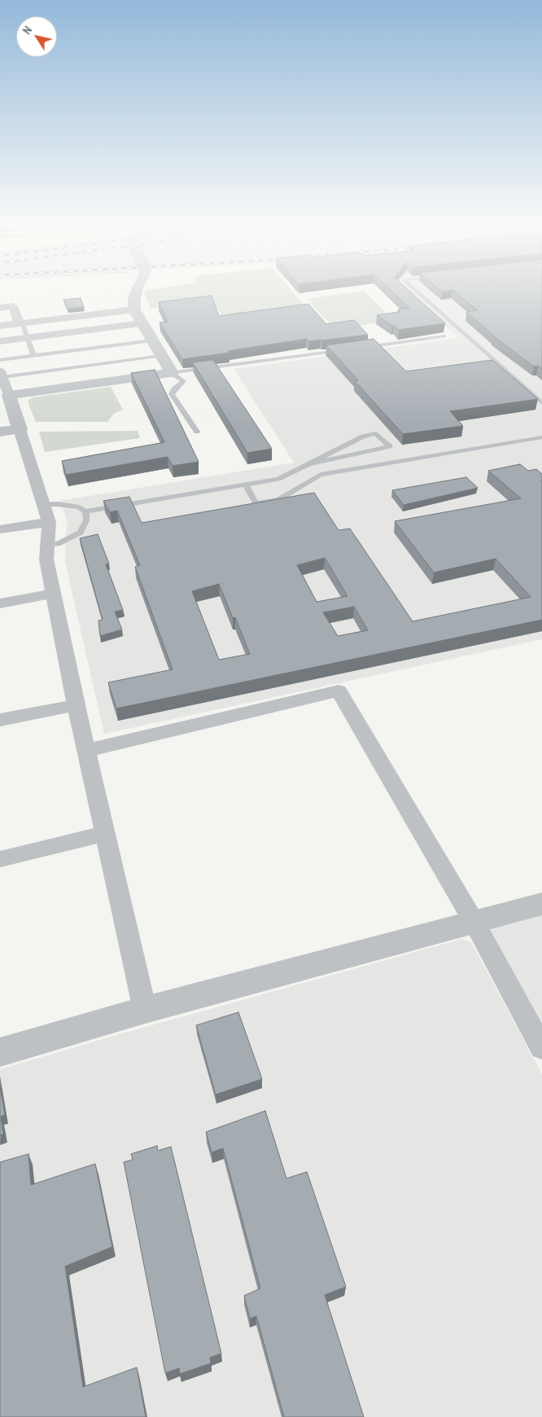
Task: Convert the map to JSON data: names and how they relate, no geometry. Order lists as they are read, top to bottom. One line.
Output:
{"north":"top left"}
